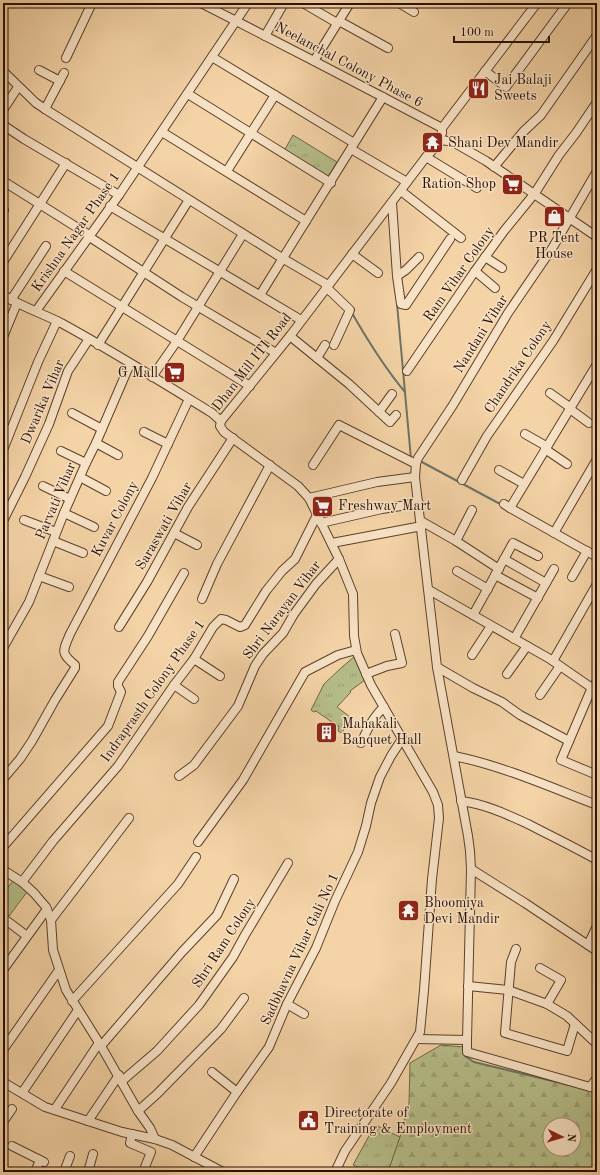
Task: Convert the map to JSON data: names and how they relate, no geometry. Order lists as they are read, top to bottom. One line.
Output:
{"streets":{"street":["Neelanchal Colony Phase 6","Krishna Nagar Phase 1","Ram Vihar Colony","Nandani Vihar","Dhan Mill ITI Road","Chandrika Colony","Dwarika Vihar","Parvati Vihar","Kuvar Colony","Saraswati Vihar","Shri Narayan Vihar","Indraprasth Colony Phase 1","Shri Ram Colony","Sadbhavna Vihar Gali No 1"]},"crossings":[["Neelanchal Colony Phase 6","Krishna Nagar Phase 1"],["Dhan Mill ITI Road","Saraswati Vihar"],["Dhan Mill ITI Road","Shri Narayan Vihar"],["Dhan Mill ITI Road","Indraprasth Colony Phase 1"],["Dhan Mill ITI Road","Sadbhavna Vihar Gali No 1"]],"places":{"restaurant":["Jai Balaji Sweets"],"temple":["Shani Dev Mandir","Bhoomiya Devi Mandir"],"supermarket":["Ration Shop","G Mall","Freshway Mart"],"shop":["PR Tent House"],"building":["Mahakali Banquet Hall"],"public building":["Directorate of Training & Employment"]},"scale_bar":"100 m","north":"right"}
